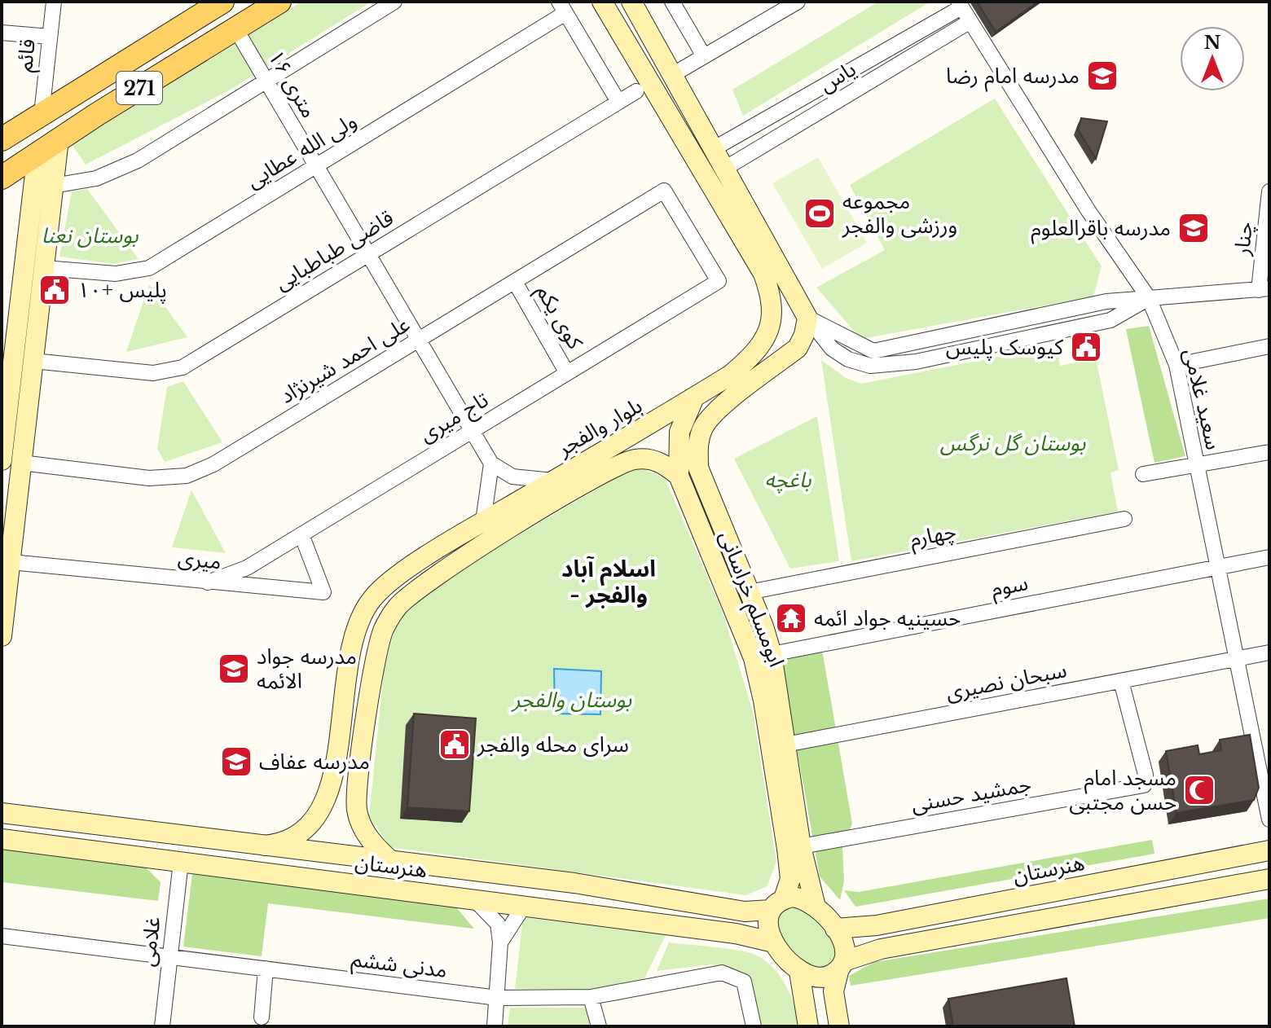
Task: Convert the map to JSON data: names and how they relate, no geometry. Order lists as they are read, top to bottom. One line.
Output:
{"streets":{"main road":["271","بلوار والفجر","ابومسلم خراسانی","هنرستان"],"street":["قائم","یاس","۱۶ متری","ولی الله عطایی","چنار","قاضی طباطبایی","کوی یکم","علی احمد شیرنژاد","سعید غلامی","تاج میری","چهارم","میری","سوم","سبحان نصیری","جمشید حسنی","غلامی","مدنی ششم"]},"crossings":[["قائم","271"],["یاس","سعید غلامی"],["۱۶ متری","271"],["۱۶ متری","ولی الله عطایی"],["۱۶ متری","قاضی طباطبایی"],["۱۶ متری","علی احمد شیرنژاد"],["۱۶ متری","تاج میری"],["کوی یکم","علی احمد شیرنژاد"],["کوی یکم","تاج میری"],["علی احمد شیرنژاد","تاج میری"],["سعید غلامی","سوم"],["سعید غلامی","سبحان نصیری"],["تاج میری","میری"],["بلوار والفجر","ابومسلم خراسانی"],["بلوار والفجر","هنرستان"],["چهارم","ابومسلم خراسانی"],["سوم","ابومسلم خراسانی"],["ابومسلم خراسانی","سبحان نصیری"],["ابومسلم خراسانی","جمشید حسنی"],["ابومسلم خراسانی","هنرستان"],["سبحان نصیری","جمشید حسنی"],["هنرستان","غلامی"],["غلامی","مدنی ششم"]],"districts":["اسلام آباد - والفجر"],"parks":["بوستان نعنا","بوستان گل نرگس","باغچه","بوستان والفجر"],"places":{"school or university":["مدرسه امام رضا","مدرسه باقرالعلوم","مدرسه جواد الائمه","مدرسه عفاف"],"sports":["مجموعه ورزشی والفجر"],"public building":["پلیس +۱۰","کیوسک پلیس","سرای محله والفجر"],"temple":["حسینیه جواد ائمه"],"mosque":["مسجد امام حسن مجتبی"]},"north":"top"}
